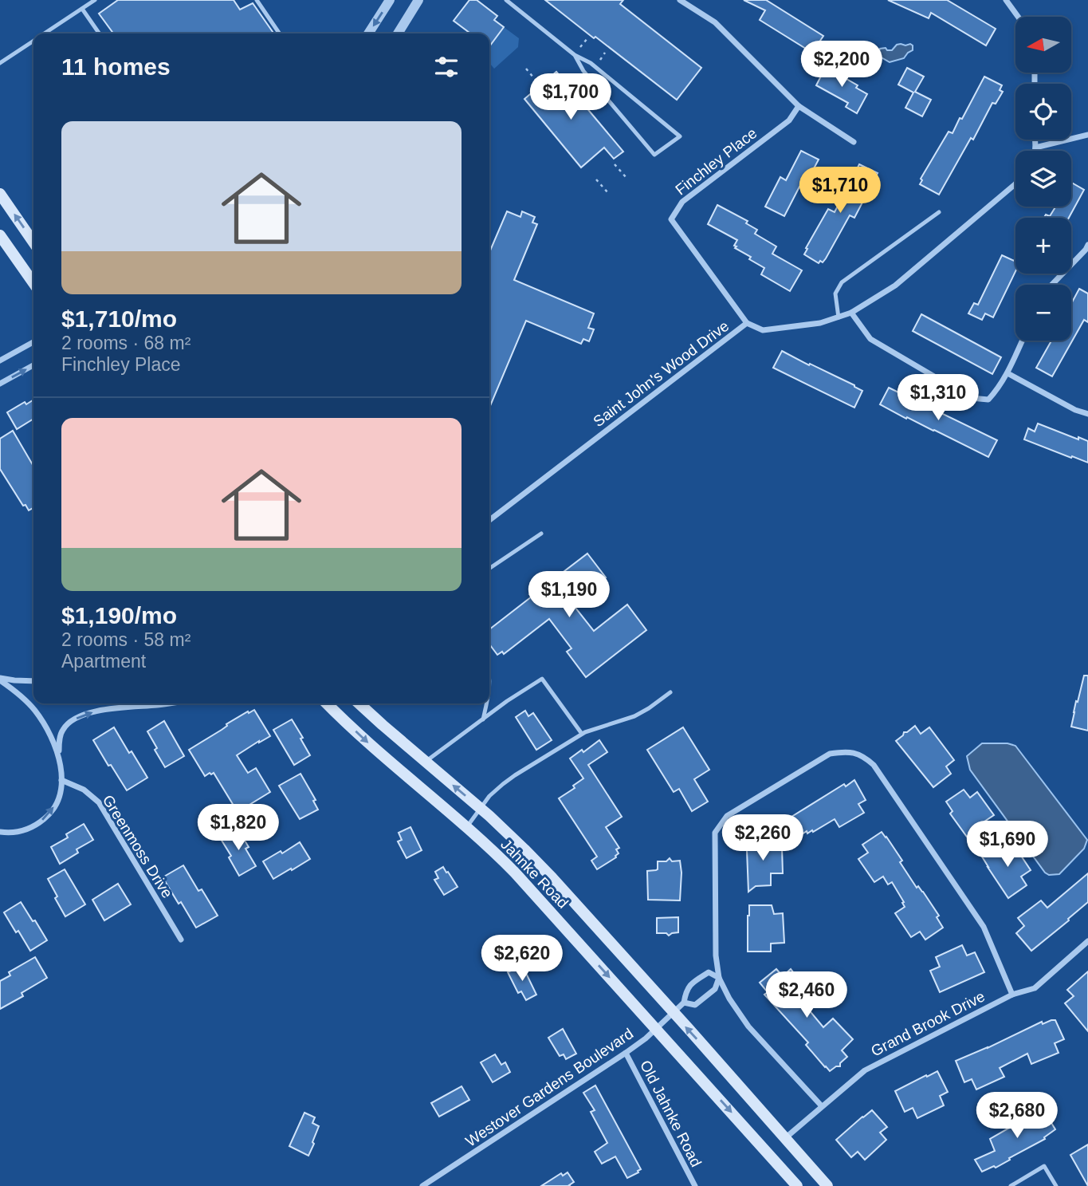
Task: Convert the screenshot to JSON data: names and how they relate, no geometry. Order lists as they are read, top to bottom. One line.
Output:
{"streets":{"main road":["Jahnke Road"],"street":["Finchley Place","Saint John's Wood Drive","Greenmoss Drive","Grand Brook Drive","Westover Gardens Boulevard","Old Jahnke Road"]},"crossings":[["Finchley Place","Saint John's Wood Drive"],["Jahnke Road","Grand Brook Drive"],["Jahnke Road","Westover Gardens Boulevard"],["Westover Gardens Boulevard","Old Jahnke Road"]],"north":"left","page":{"map_buttons":["+","−"],"heading":"11 homes","price":["$2,200","$1,700","$1,710","$1,310","$1,190","$1,820","$2,260","$1,690","$2,620","$2,460","$2,680"],"list":[{"name":"$1,710/mo","note":"2 rooms · 68 m² · Finchley Place"},{"name":"$1,190/mo","note":"2 rooms · 58 m² · Apartment"}]}}
